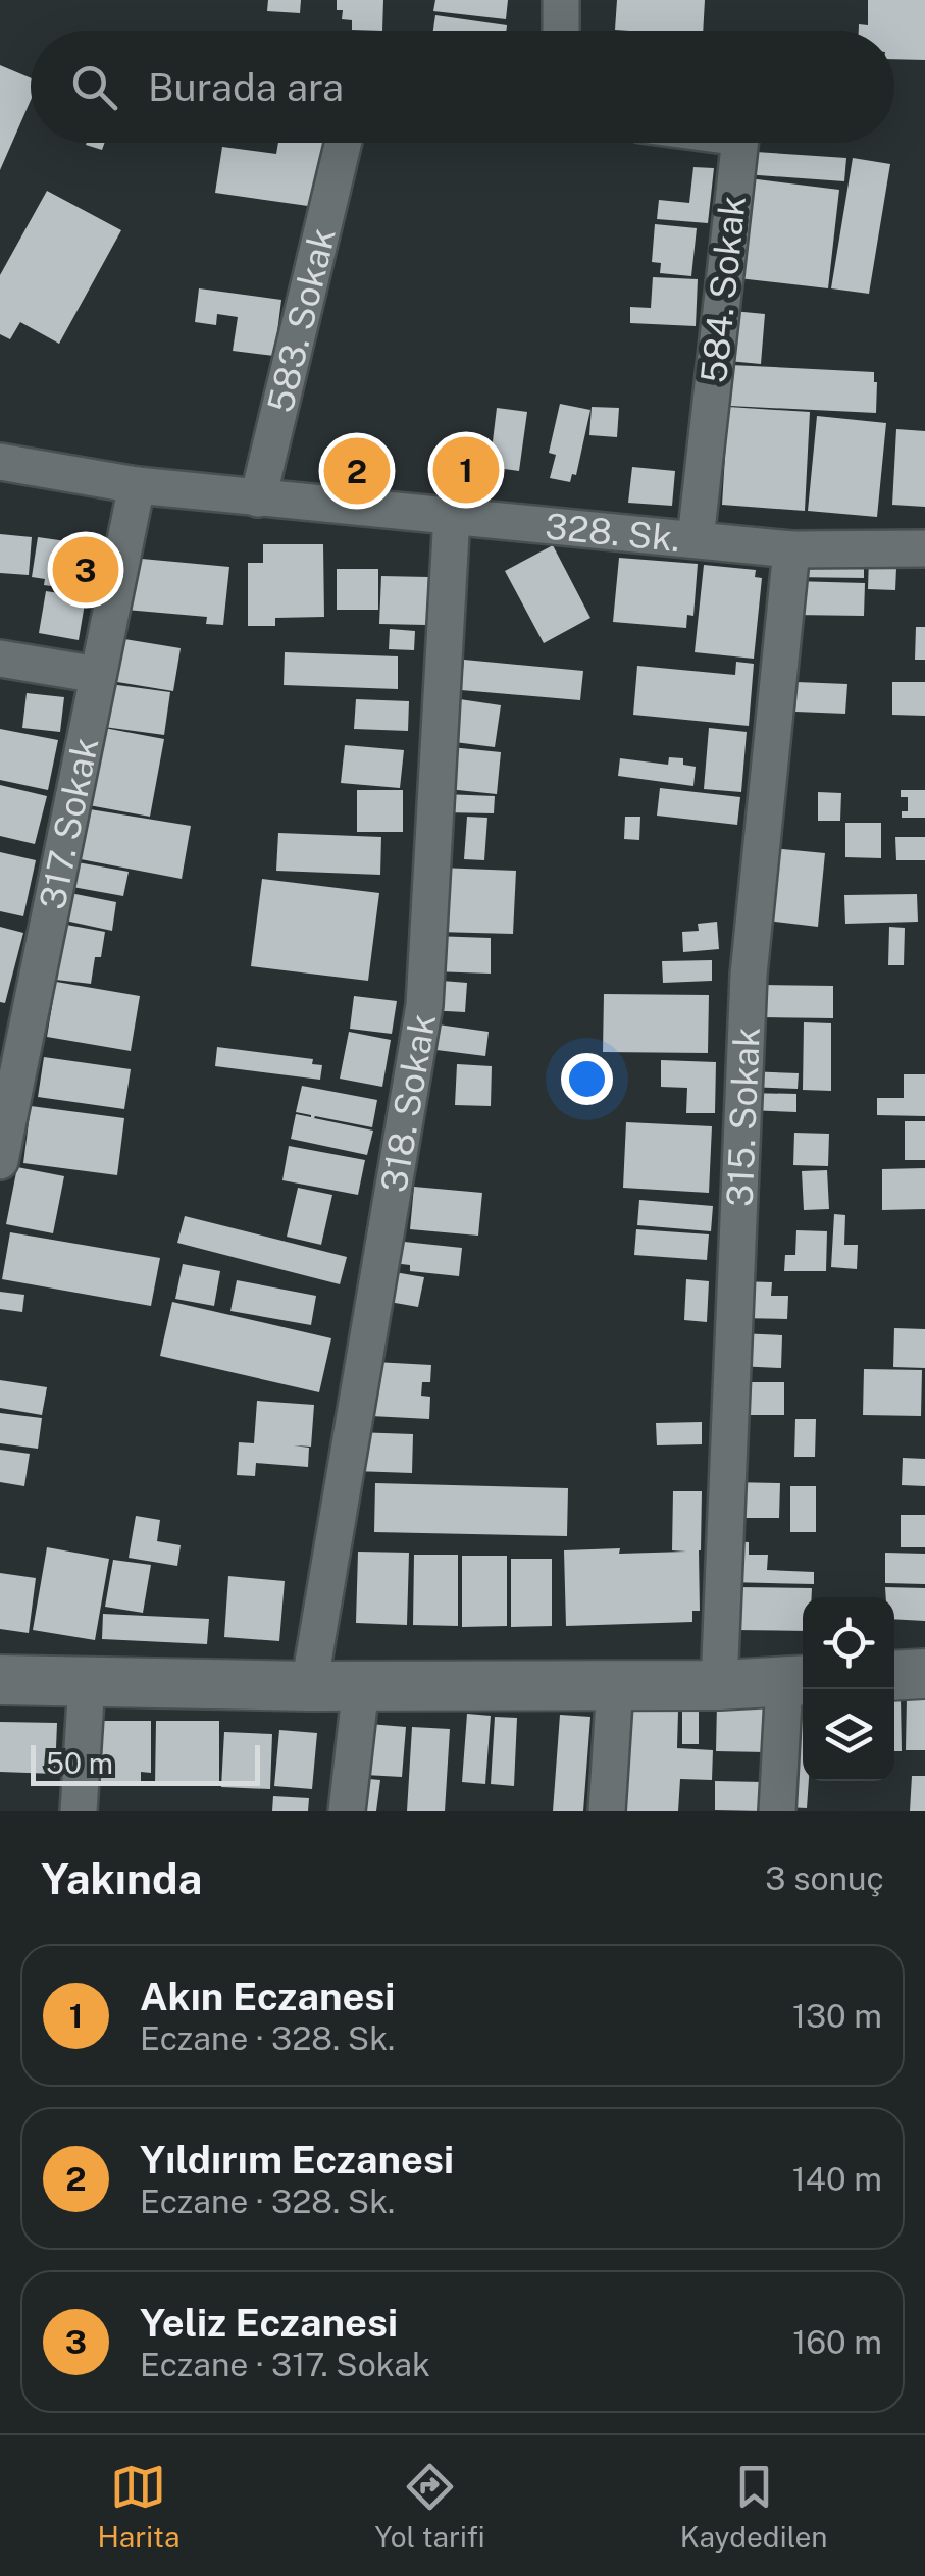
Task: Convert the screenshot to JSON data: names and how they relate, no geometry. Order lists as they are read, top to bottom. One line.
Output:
{"streets":{"street":["584. Sokak","583. Sokak","328. Sk.","317. Sokak","318. Sokak","315. Sokak"]},"crossings":[["584. Sokak","328. Sk."],["583. Sokak","328. Sk."],["328. Sk.","317. Sokak"],["328. Sk.","318. Sokak"],["328. Sk.","315. Sokak"]],"scale_bar":"50 m","page":{"search":"Burada ara","pins":["1","2","3"],"scale":"50 m","heading":["Yakında","3 sonuç"],"list":[{"mark":"1","name":"Akın Eczanesi","note":"Eczane · 328. Sk.","value":"130 m"},{"mark":"2","name":"Yıldırım Eczanesi","note":"Eczane · 328. Sk.","value":"140 m"},{"mark":"3","name":"Yeliz Eczanesi","note":"Eczane · 317. Sokak","value":"160 m"}],"nav":["Harita","Yol tarifi","Kaydedilen"]}}
